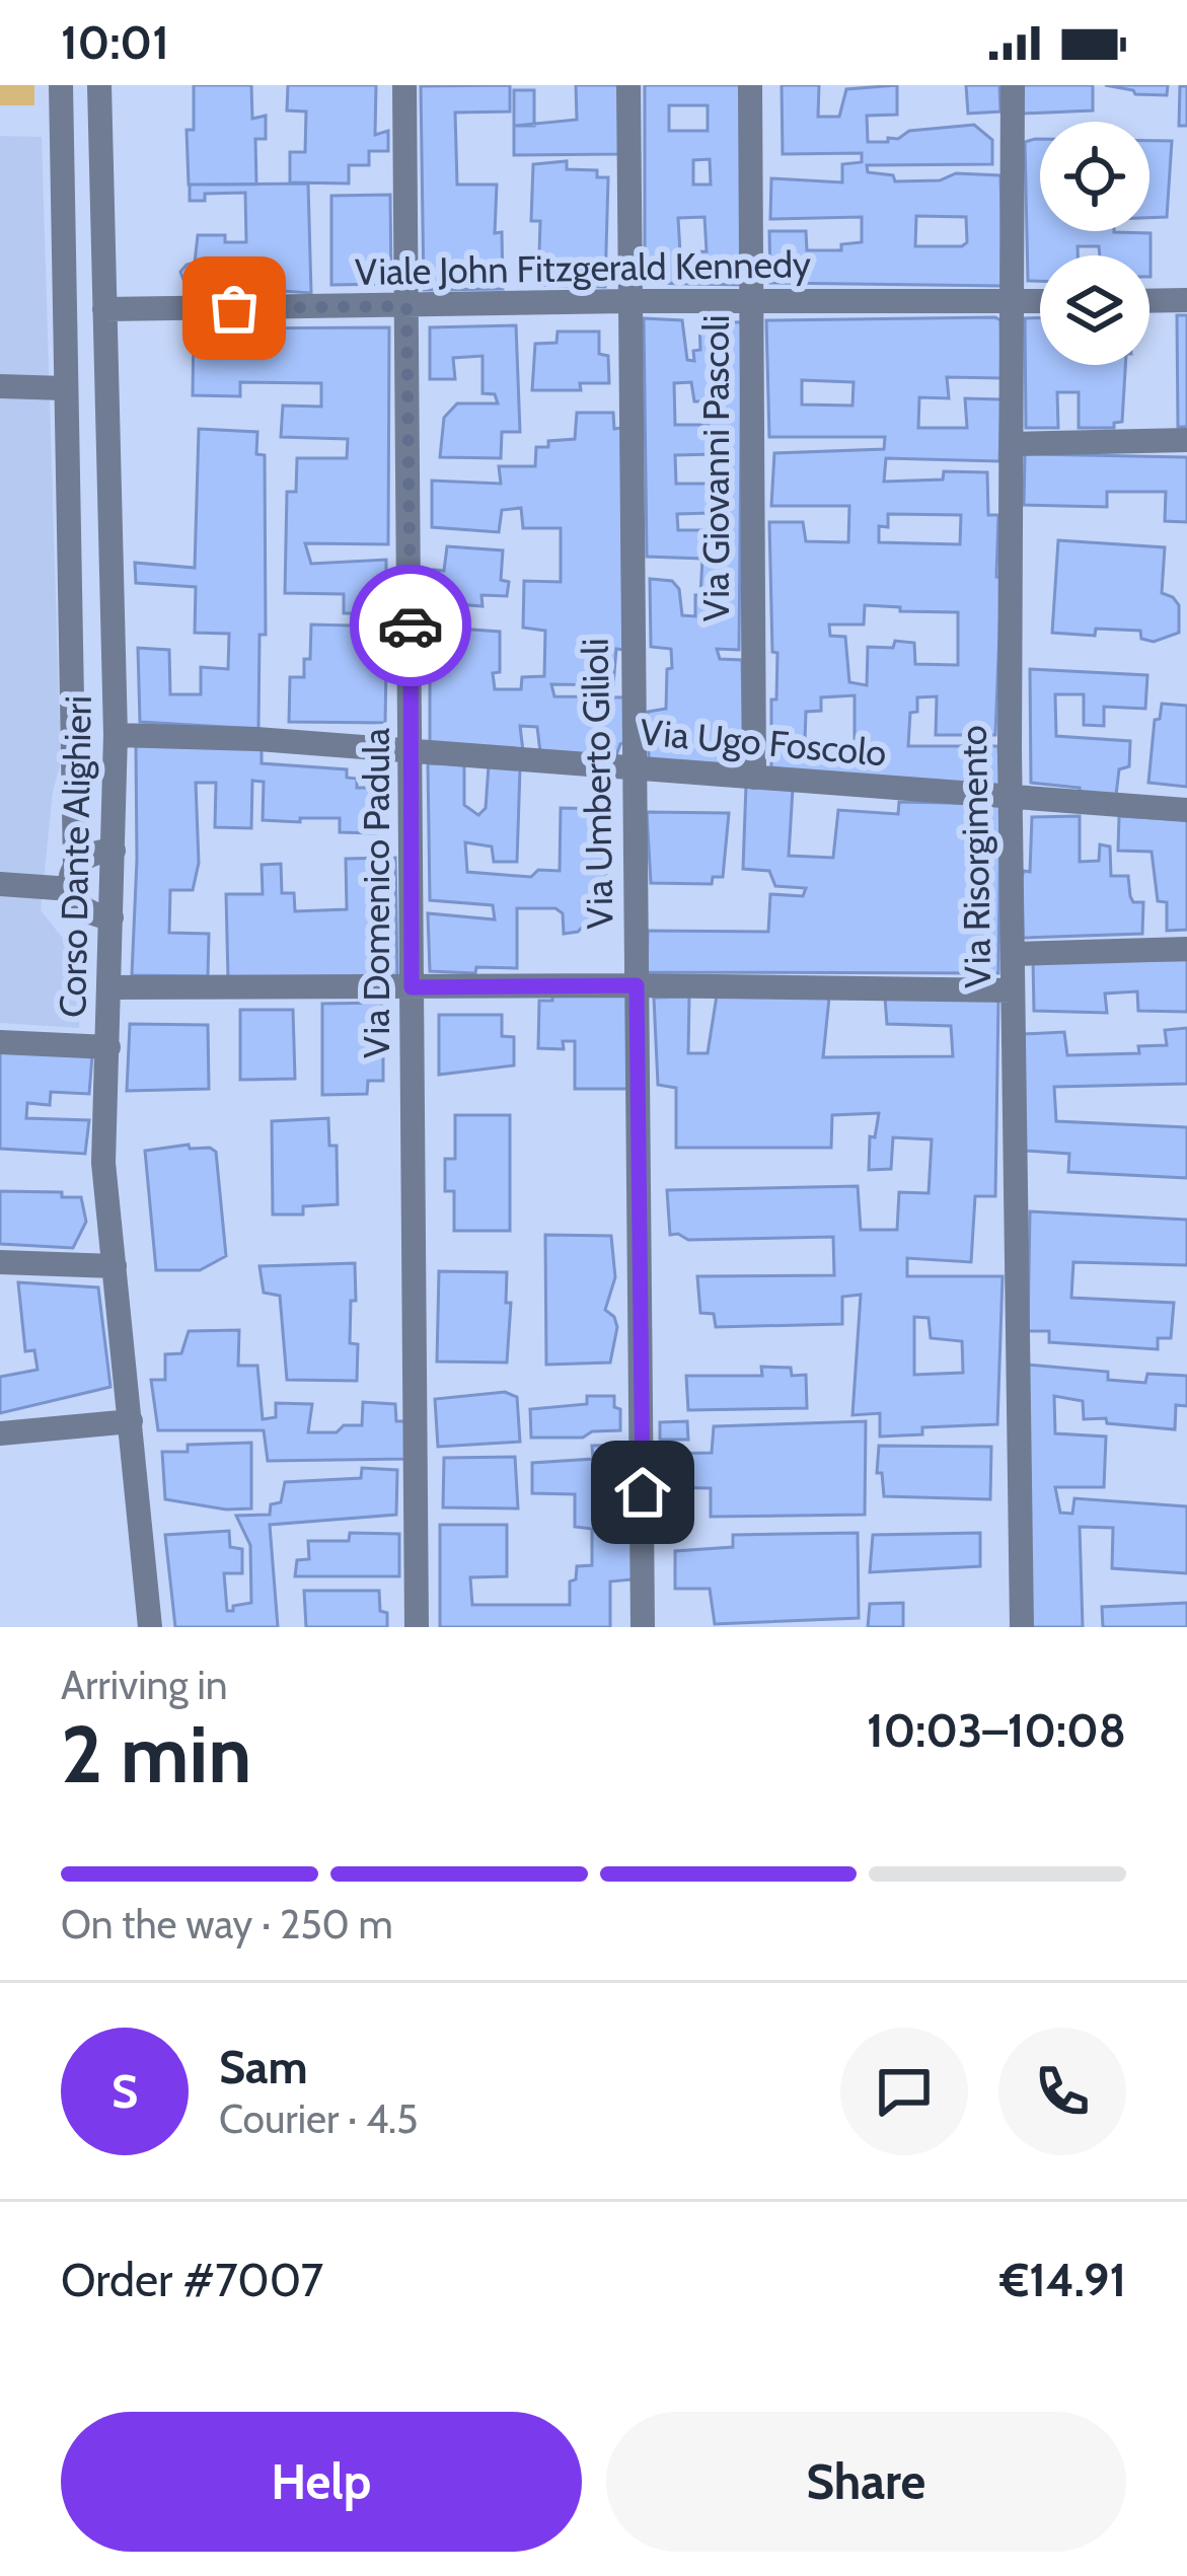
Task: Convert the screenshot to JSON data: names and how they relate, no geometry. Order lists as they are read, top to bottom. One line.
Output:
{"streets":{"street":["Viale John Fitzgerald Kennedy","Via Giovanni Pascoli","Via Ugo Foscolo","Via Umberto Gilioli","Corso Dante Alighieri","Via Risorgimento","Via Domenico Padula"]},"crossings":[["Viale John Fitzgerald Kennedy","Via Giovanni Pascoli"],["Viale John Fitzgerald Kennedy","Via Umberto Gilioli"],["Viale John Fitzgerald Kennedy","Corso Dante Alighieri"],["Viale John Fitzgerald Kennedy","Via Risorgimento"],["Viale John Fitzgerald Kennedy","Via Domenico Padula"],["Via Giovanni Pascoli","Via Ugo Foscolo"],["Via Ugo Foscolo","Via Umberto Gilioli"],["Via Ugo Foscolo","Corso Dante Alighieri"],["Via Ugo Foscolo","Via Risorgimento"],["Via Ugo Foscolo","Via Domenico Padula"]],"page":{"status":"10:01","heading":["2 min","Arriving in","10:03–10:08"],"panel":["Sam","Courier · 4.5","Order #7007","€14.91"],"bar":"On the way · 250 m","round":"S","buttons":["Help","Share"]}}
